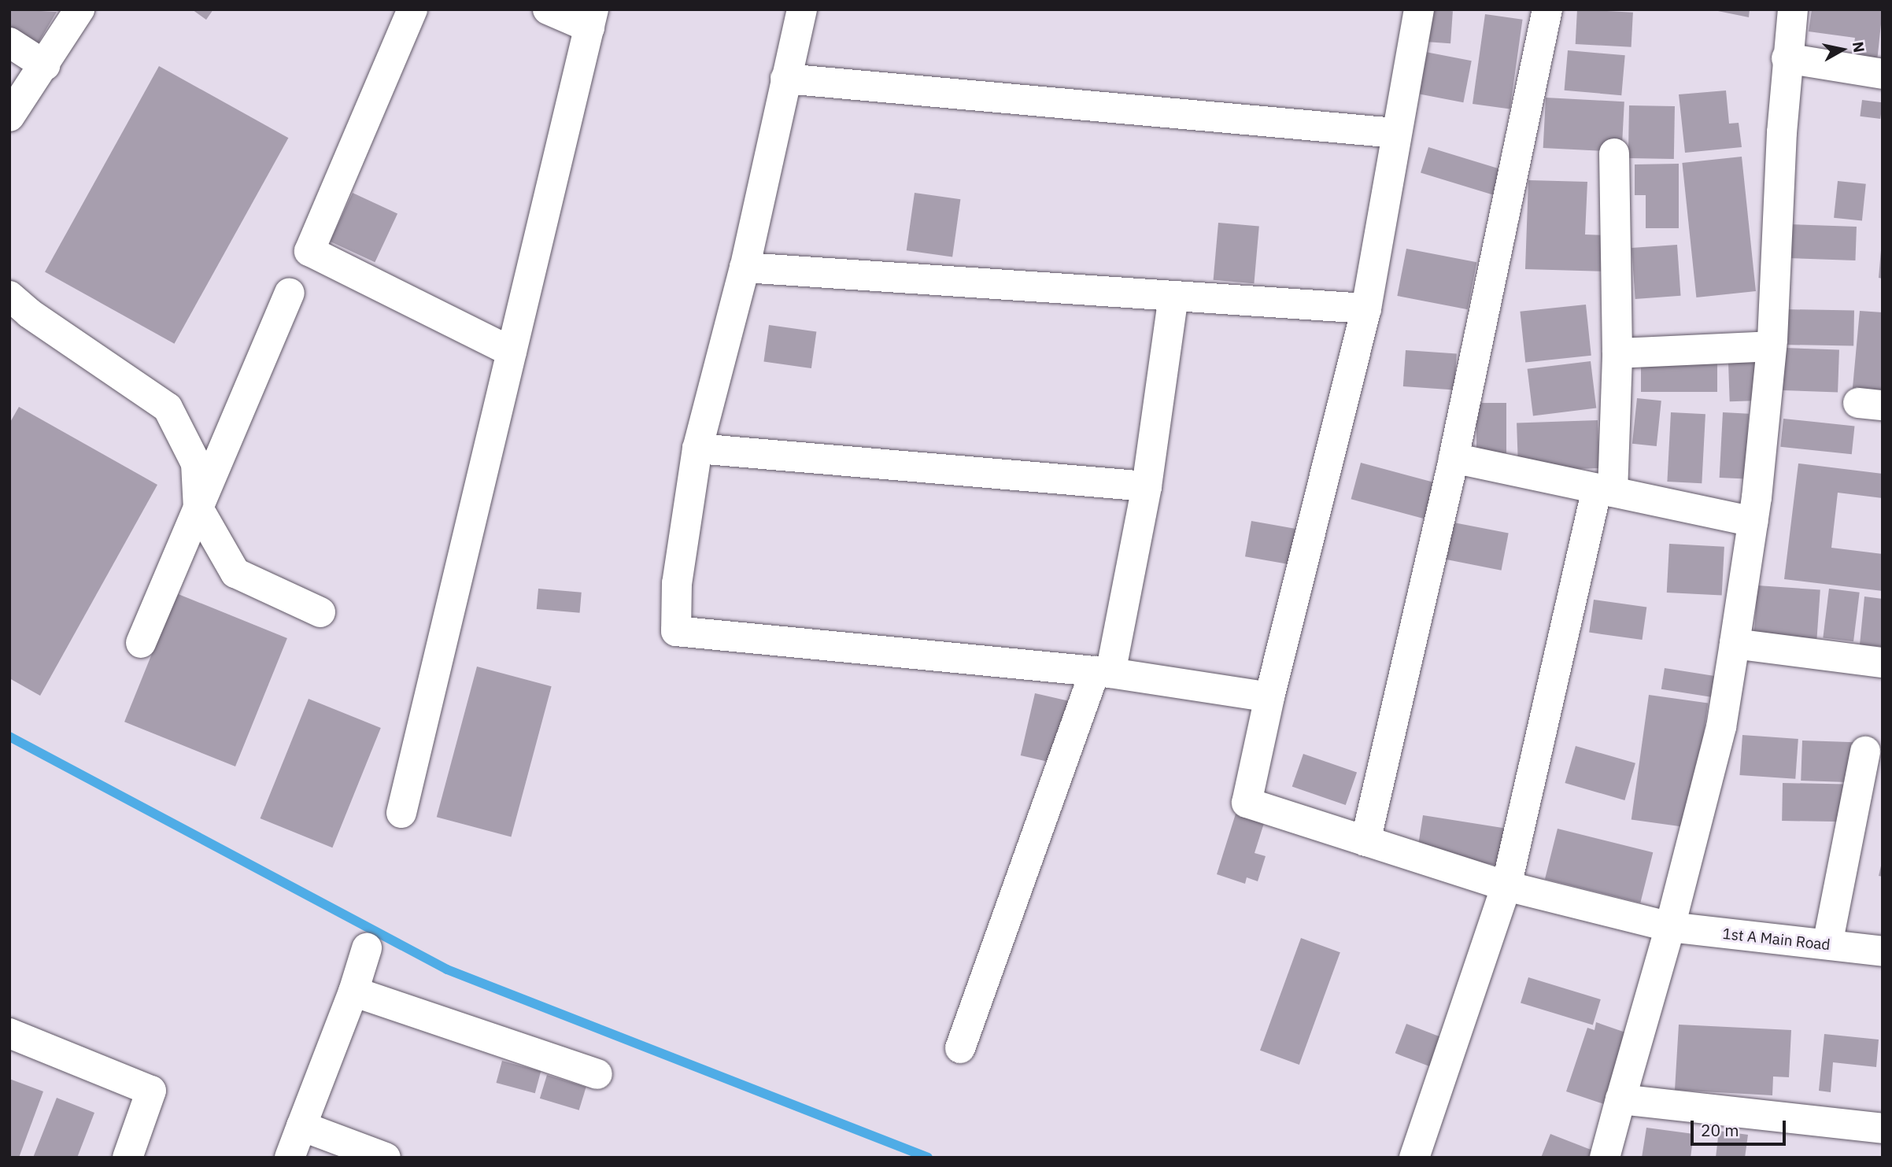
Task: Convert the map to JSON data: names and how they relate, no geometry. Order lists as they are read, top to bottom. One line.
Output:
{"streets":{"street":["1st A Main Road"]},"scale_bar":"20 m","north":"right"}
